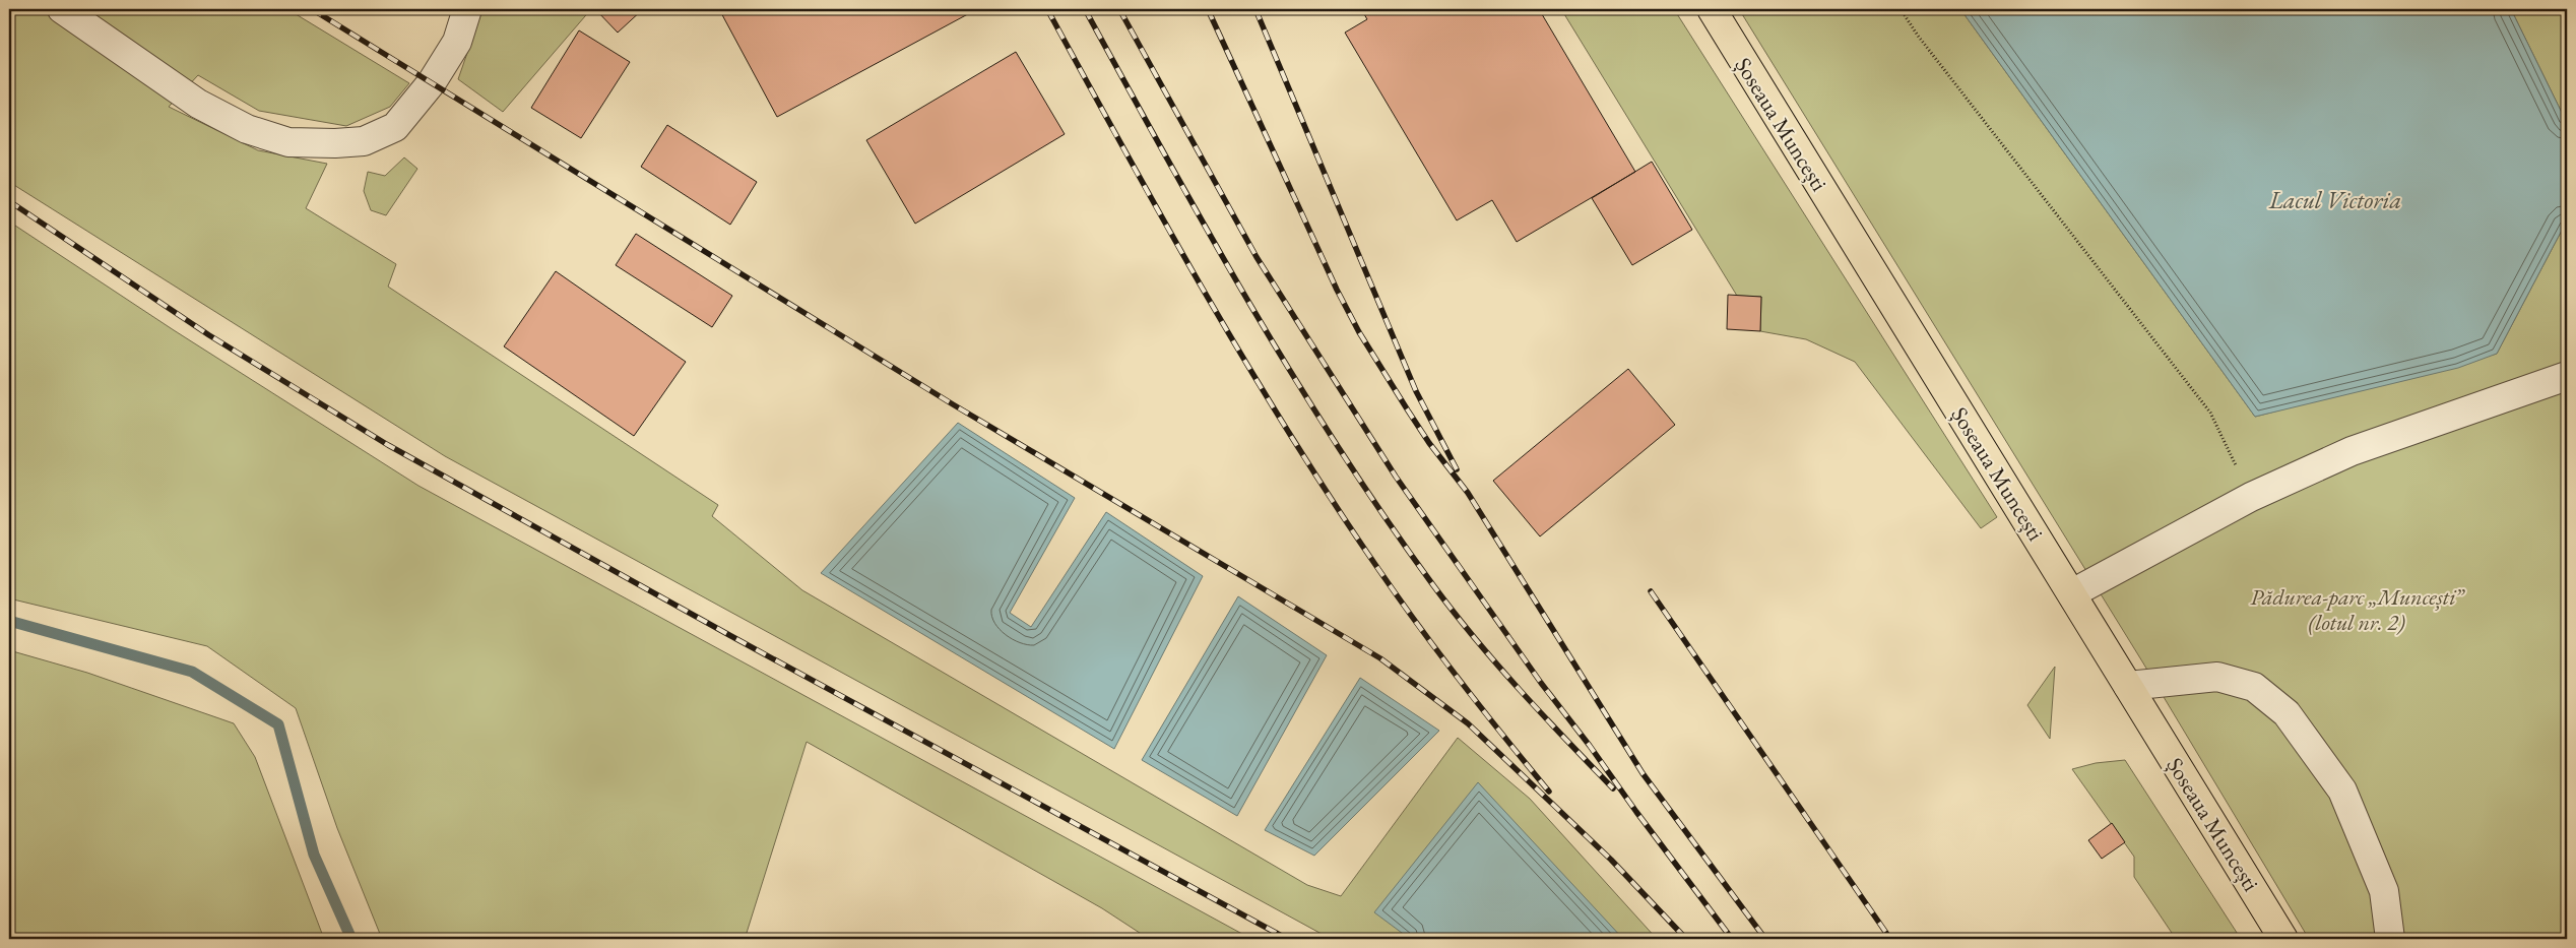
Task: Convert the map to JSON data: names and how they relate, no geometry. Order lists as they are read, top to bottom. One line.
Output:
{"streets":{"main road":["Șoseaua Muncești"]},"water":["Lacul Victoria"],"parks":["Pădurea-parc „Muncești” (lotul nr. 2)"]}
